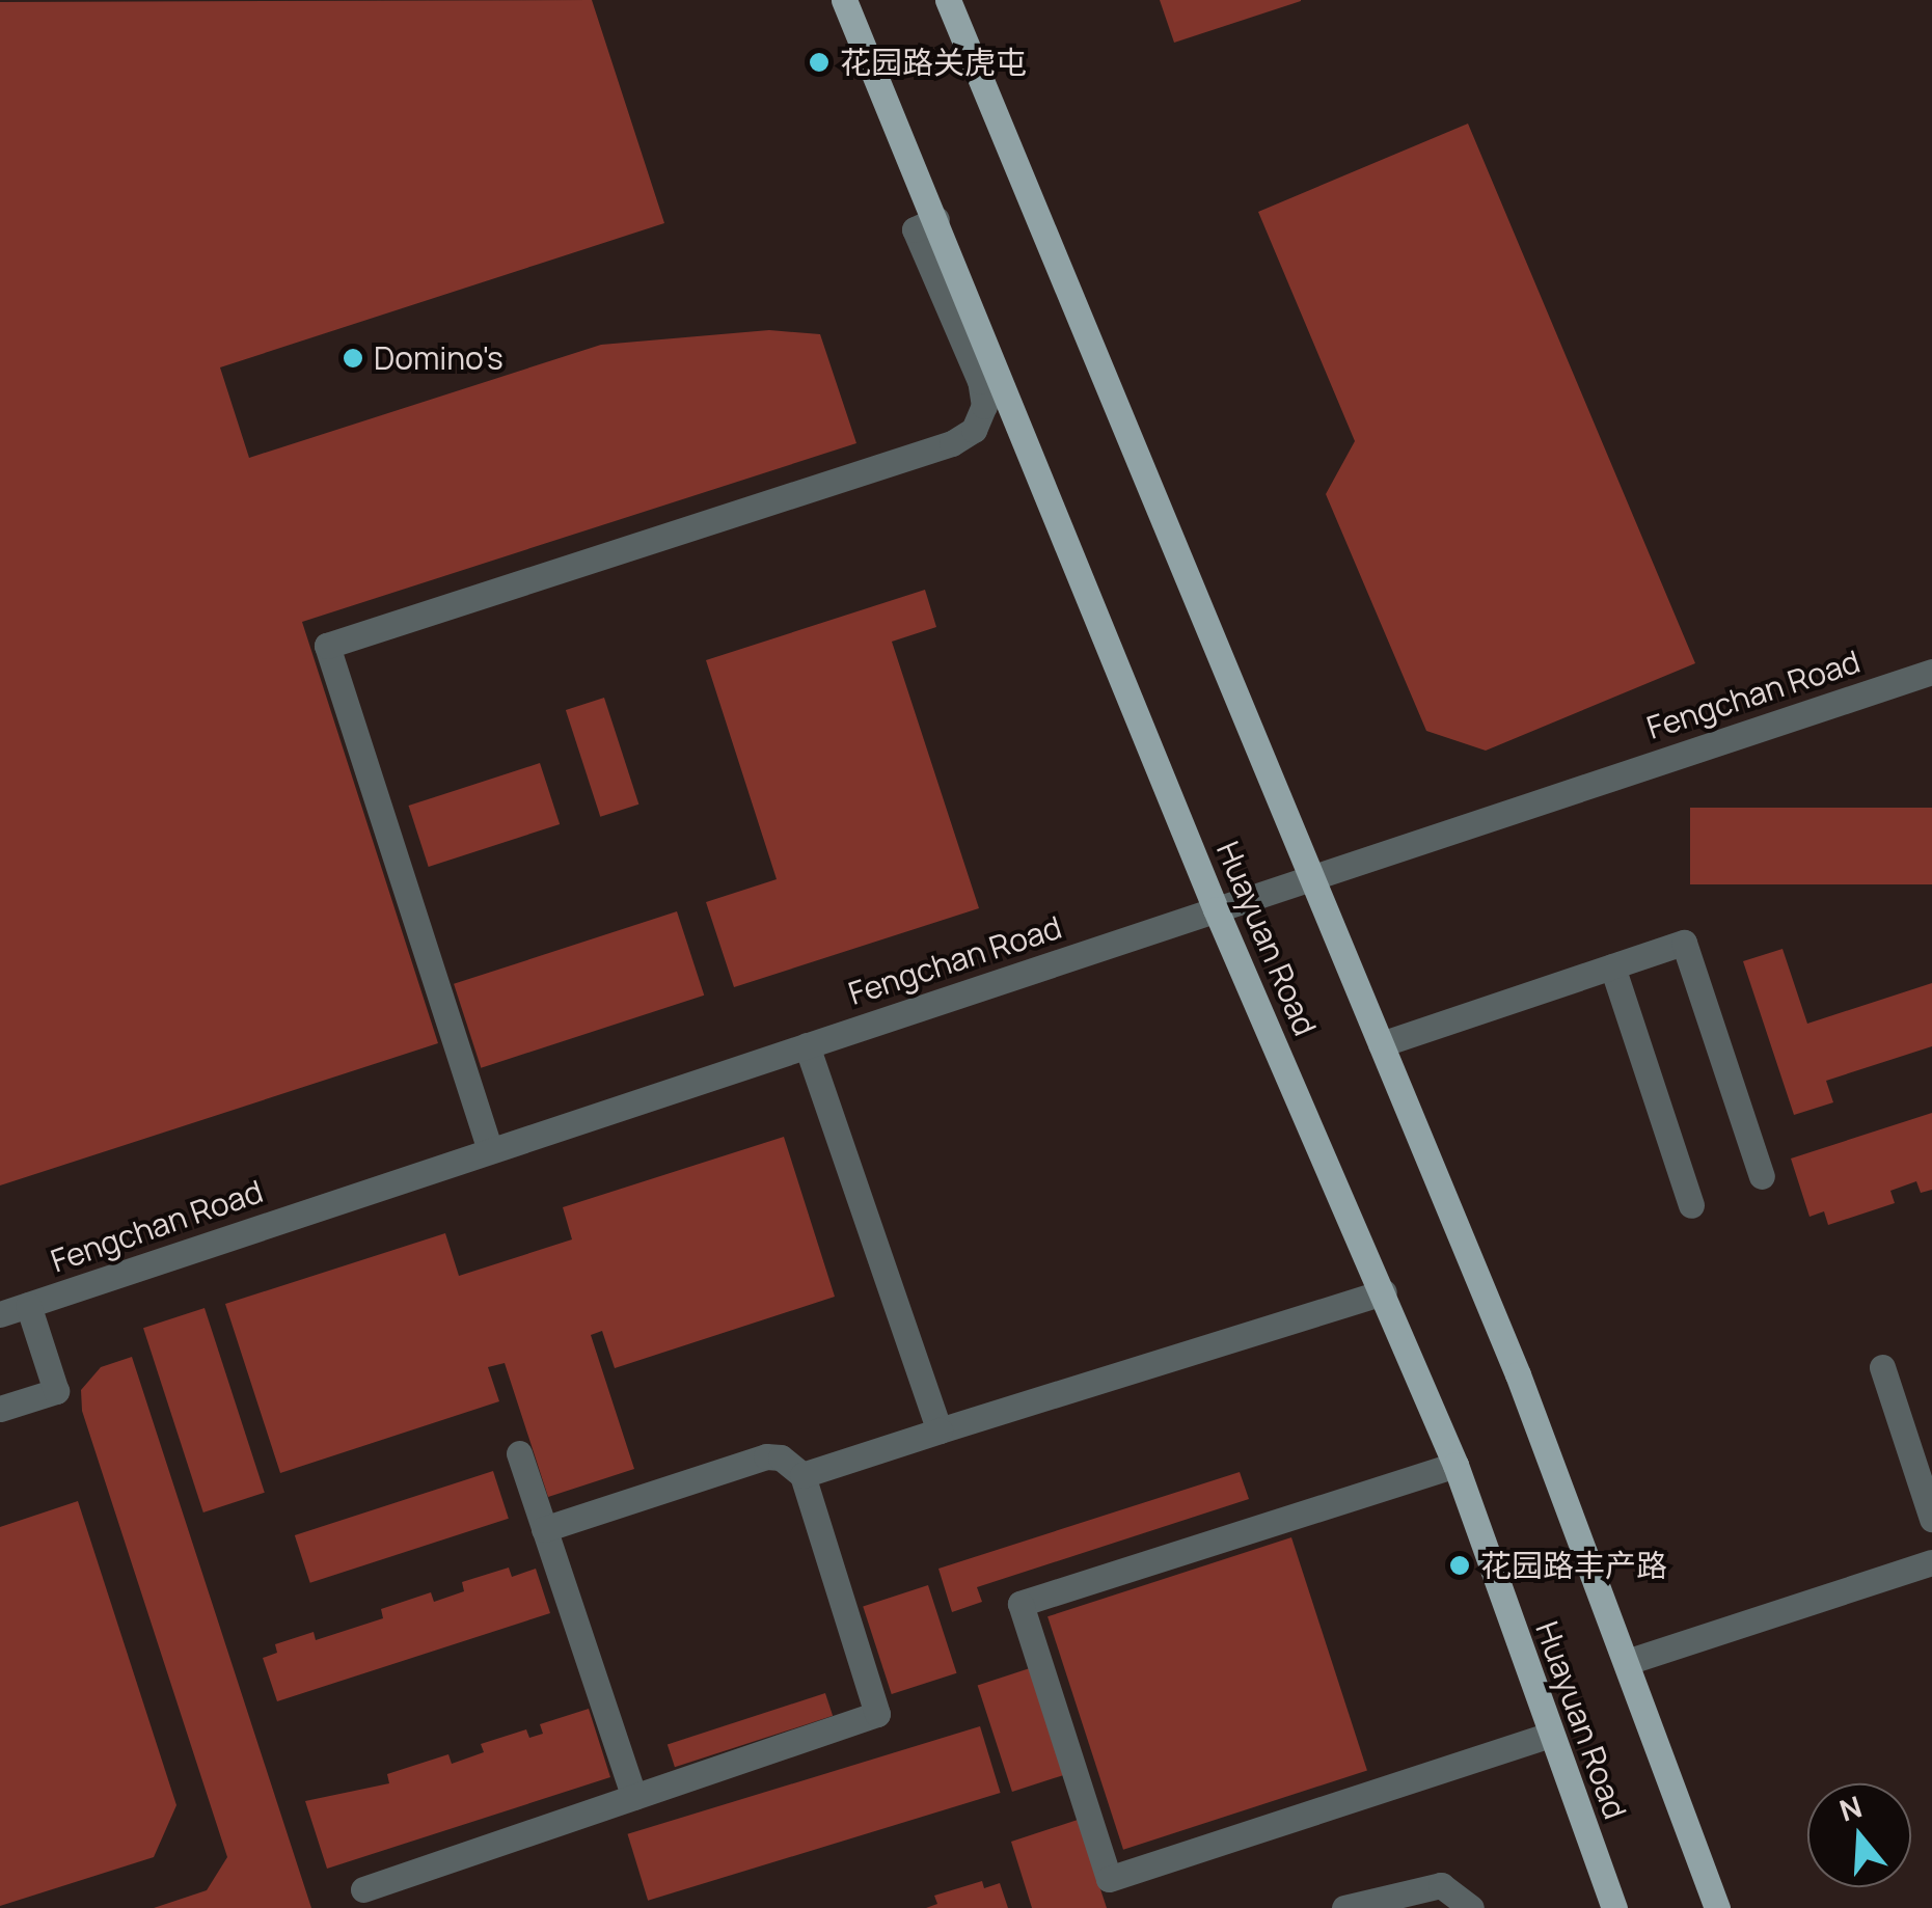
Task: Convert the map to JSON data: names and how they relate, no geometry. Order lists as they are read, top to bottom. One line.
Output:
{"streets":{"main road":["Huayuan Road"],"street":["Fengchan Road"]},"crossings":[["Fengchan Road","Huayuan Road"]],"places":["花园路关虎屯","Domino's","花园路丰产路"],"north":"top"}
